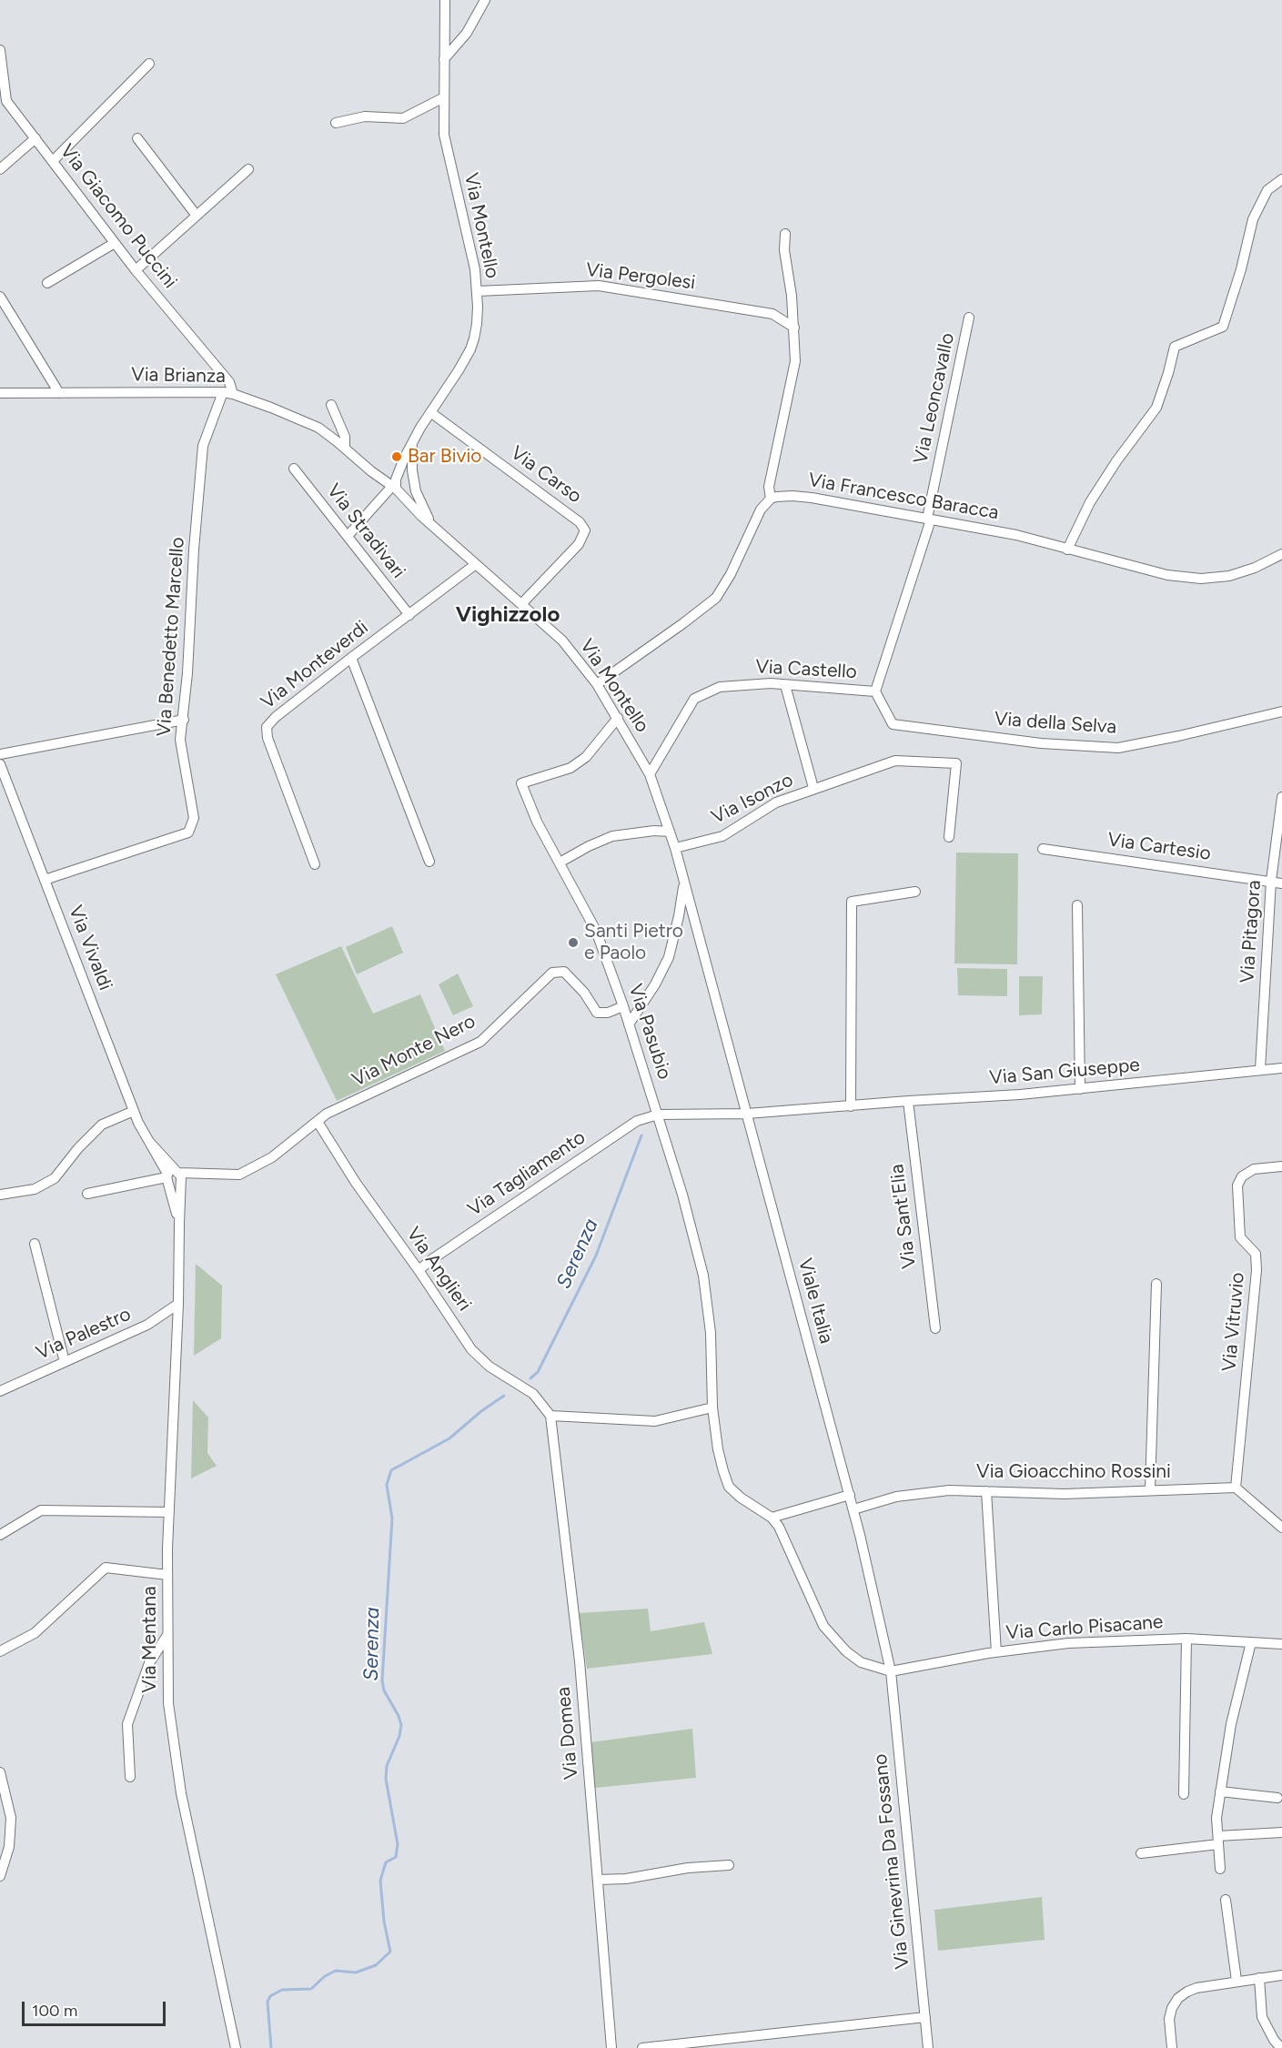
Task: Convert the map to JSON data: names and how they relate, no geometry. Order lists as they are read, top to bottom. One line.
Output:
{"streets":{"street":["Via Giacomo Puccini","Via Montello","Via Pergolesi","Via Brianza","Via Leoncavallo","Via Carso","Via Francesco Baracca","Via Stradivari","Via Benedetto Marcello","Via Monteverdi","Via Castello","Via della Selva","Via Isonzo","Via Cartesio","Via Pitagora","Via Vivaldi","Via Pasubio","Via Monte Nero","Via San Giuseppe","Via Tagliamento","Via Sant'Elia","Via Anglieri","Viale Italia","Via Vitruvio","Via Palestro","Via Gioacchino Rossini","Via Carlo Pisacane","Via Mentana","Via Domea","Via Ginevrina Da Fossano"]},"crossings":[["Via Giacomo Puccini","Via Brianza"],["Via Giacomo Puccini","Via Benedetto Marcello"],["Via Montello","Via Pergolesi"],["Via Montello","Via Brianza"],["Via Montello","Via Carso"],["Via Montello","Via Monteverdi"],["Via Montello","Via Castello"],["Via Montello","Via Isonzo"],["Via Montello","Via Pasubio"],["Via Montello","Viale Italia"],["Via Brianza","Via Benedetto Marcello"],["Via Leoncavallo","Via Francesco Baracca"],["Via Leoncavallo","Via Castello"],["Via Leoncavallo","Via della Selva"],["Via Stradivari","Via Monteverdi"],["Via Benedetto Marcello","Via Vivaldi"],["Via Castello","Via della Selva"],["Via Castello","Via Isonzo"],["Via Cartesio","Via Pitagora"],["Via Pitagora","Via San Giuseppe"],["Via Vivaldi","Via Monte Nero"],["Via Vivaldi","Via Mentana"],["Via Pasubio","Via Monte Nero"],["Via Pasubio","Via Tagliamento"],["Via Monte Nero","Via Anglieri"],["Via Monte Nero","Via Mentana"],["Via San Giuseppe","Via Tagliamento"],["Via San Giuseppe","Via Sant'Elia"],["Via San Giuseppe","Viale Italia"],["Via Tagliamento","Via Anglieri"],["Via Tagliamento","Viale Italia"],["Via Anglieri","Via Domea"],["Viale Italia","Via Gioacchino Rossini"],["Viale Italia","Via Carlo Pisacane"],["Viale Italia","Via Ginevrina Da Fossano"],["Via Vitruvio","Via Gioacchino Rossini"],["Via Palestro","Via Mentana"],["Via Carlo Pisacane","Via Ginevrina Da Fossano"]],"districts":["Vighizzolo"],"water":["Serenza"],"places":["Bar Bivio","Santi Pietro e Paolo"],"scale_bar":"100 m"}
